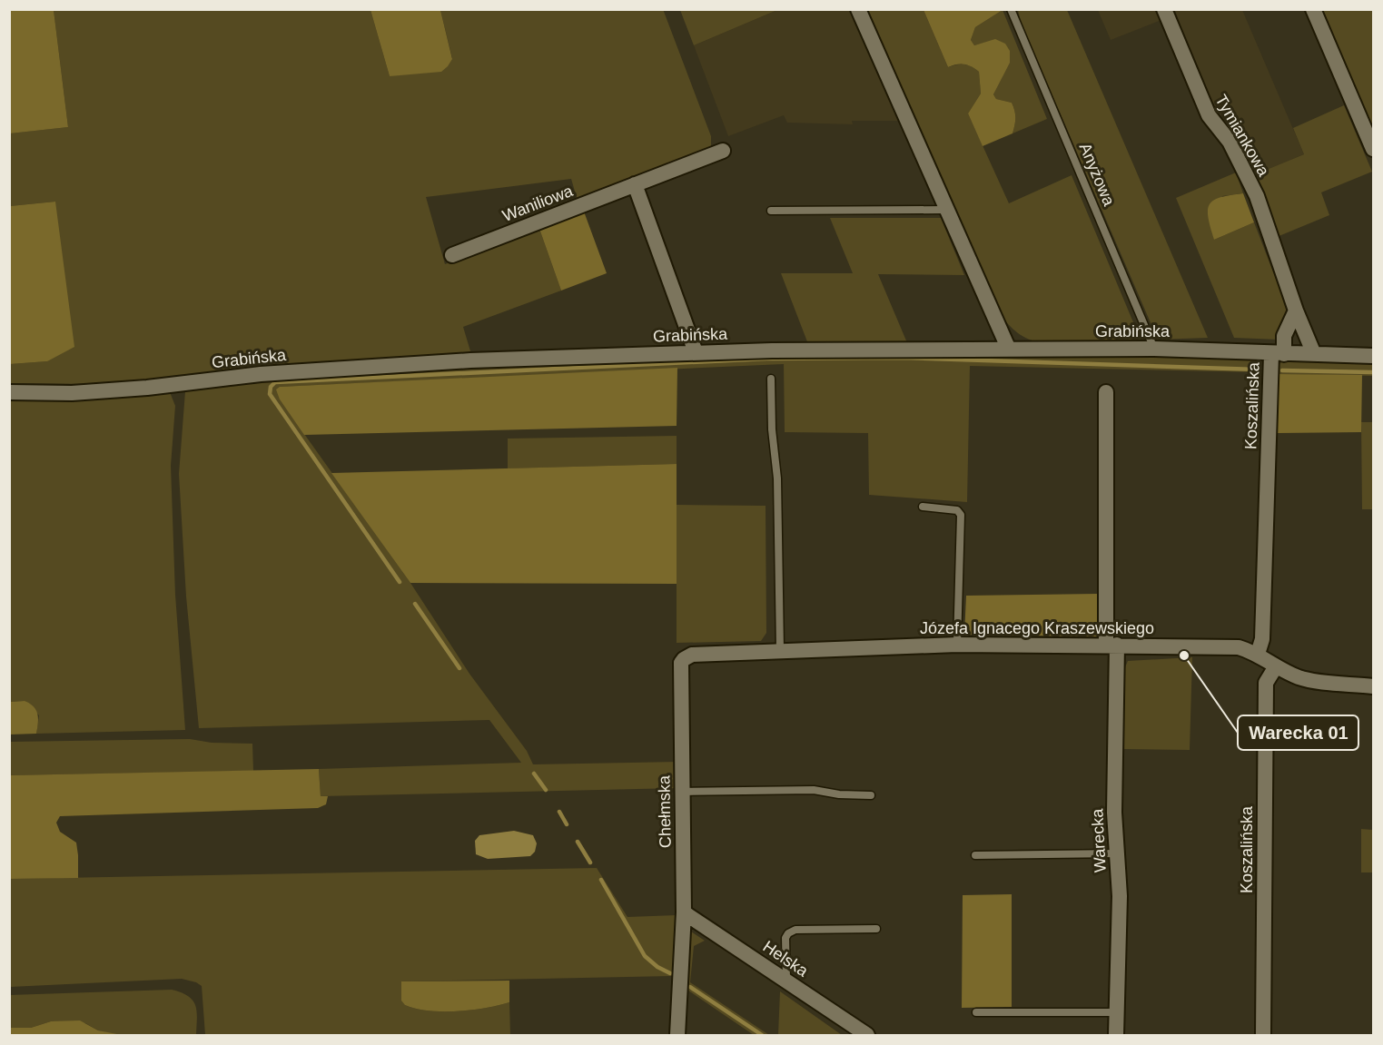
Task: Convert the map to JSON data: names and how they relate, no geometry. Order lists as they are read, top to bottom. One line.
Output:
{"streets":{"street":["Tymiankowa","Waniliowa","Grabińska","Koszalińska","Józefa Ignacego Kraszewskiego","Chełmska","Warecka","Helska"],"lane":["Anyżowa"]},"crossings":[["Tymiankowa","Grabińska"],["Anyżowa","Grabińska"],["Grabińska","Koszalińska"],["Koszalińska","Józefa Ignacego Kraszewskiego"],["Józefa Ignacego Kraszewskiego","Chełmska"],["Józefa Ignacego Kraszewskiego","Warecka"],["Chełmska","Helska"]],"places":["Warecka 01"]}
